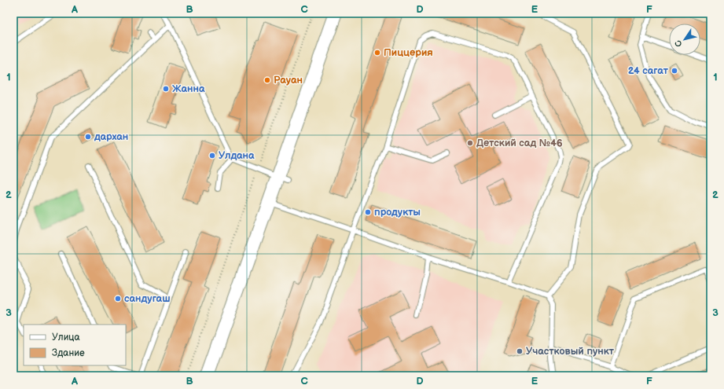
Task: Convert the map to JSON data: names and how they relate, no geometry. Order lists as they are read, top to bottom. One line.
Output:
{"places":["Пиццерия","24 сагат","Рауан","Жанна","дархан","Детский сад №46","Улдана","продукты","сандугаш","Участковый пункт"],"legend":["Улица","Здание"],"north":"bottom left","grid":{"columns":["A","B","C","D","E","F"],"rows":["1","2","3"]}}
